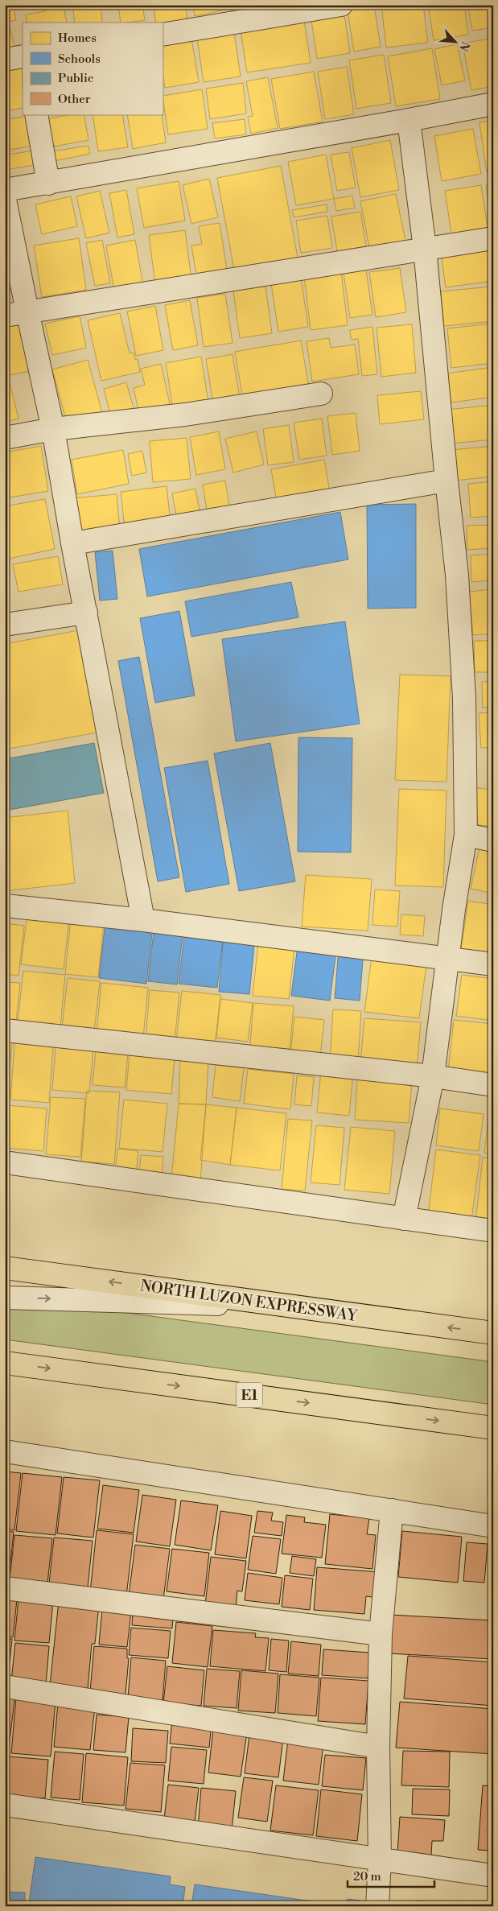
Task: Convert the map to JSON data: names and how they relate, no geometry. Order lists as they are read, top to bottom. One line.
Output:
{"streets":{"highway":["NORTH LUZON EXPRESSWAY","E1"]},"legend":["Homes","Schools","Public","Other"],"scale_bar":"20 m","north":"bottom right"}
